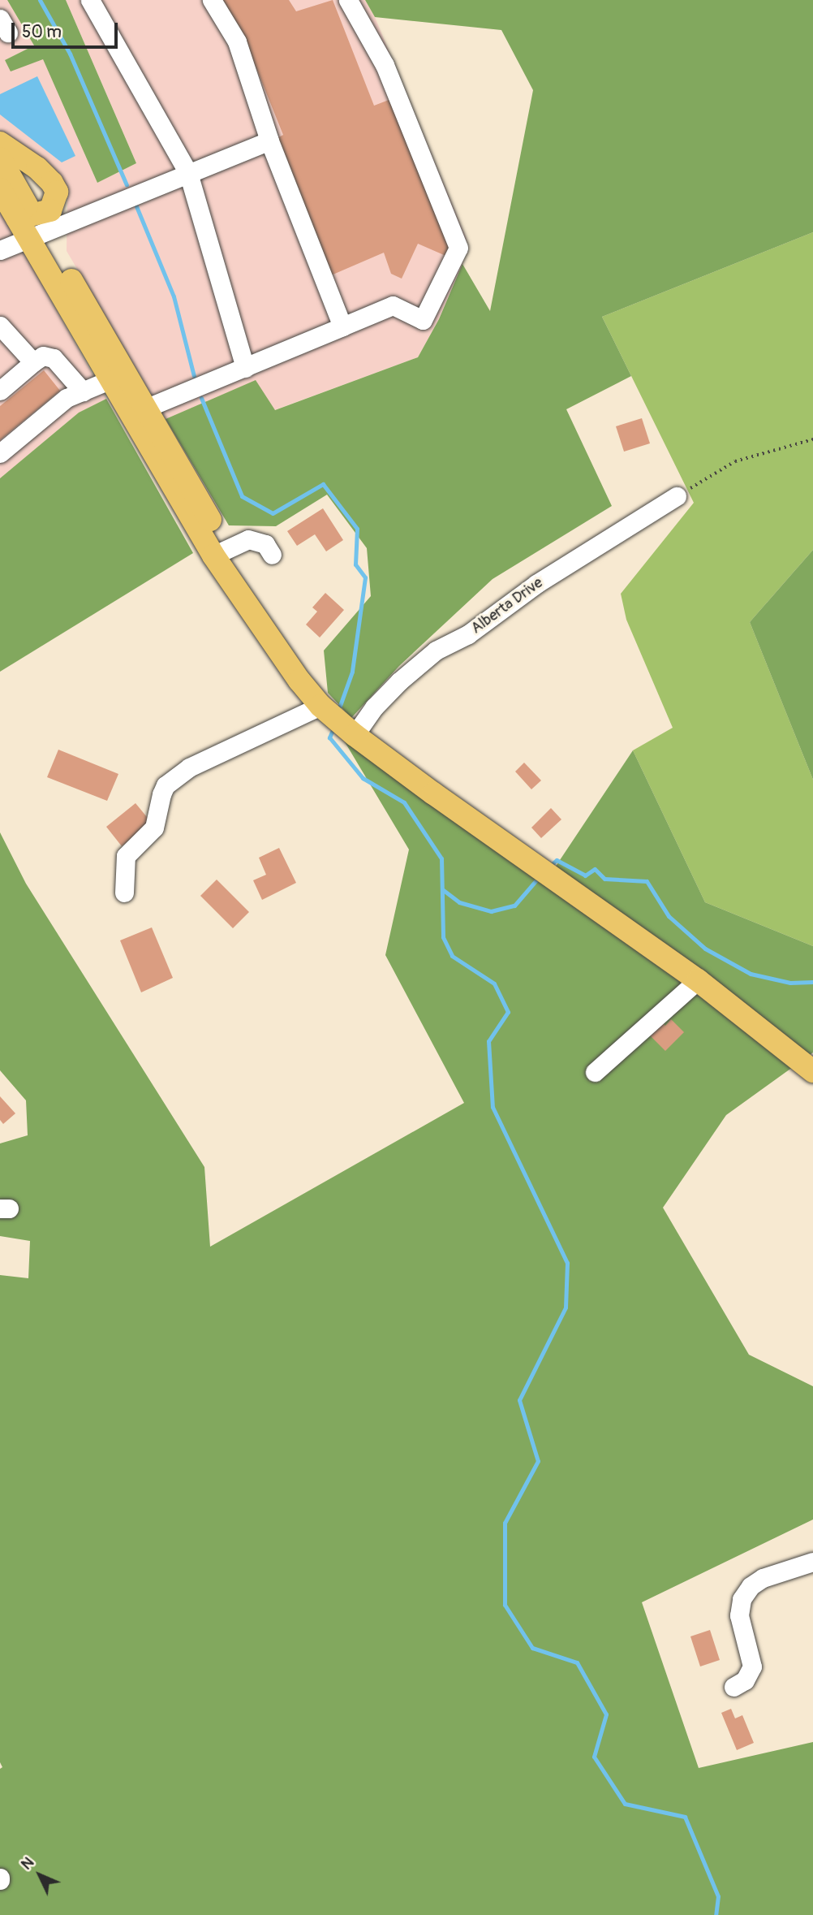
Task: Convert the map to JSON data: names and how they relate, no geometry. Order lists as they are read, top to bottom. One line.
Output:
{"streets":{"street":["Alberta Drive"]},"scale_bar":"50 m","north":"top left"}
